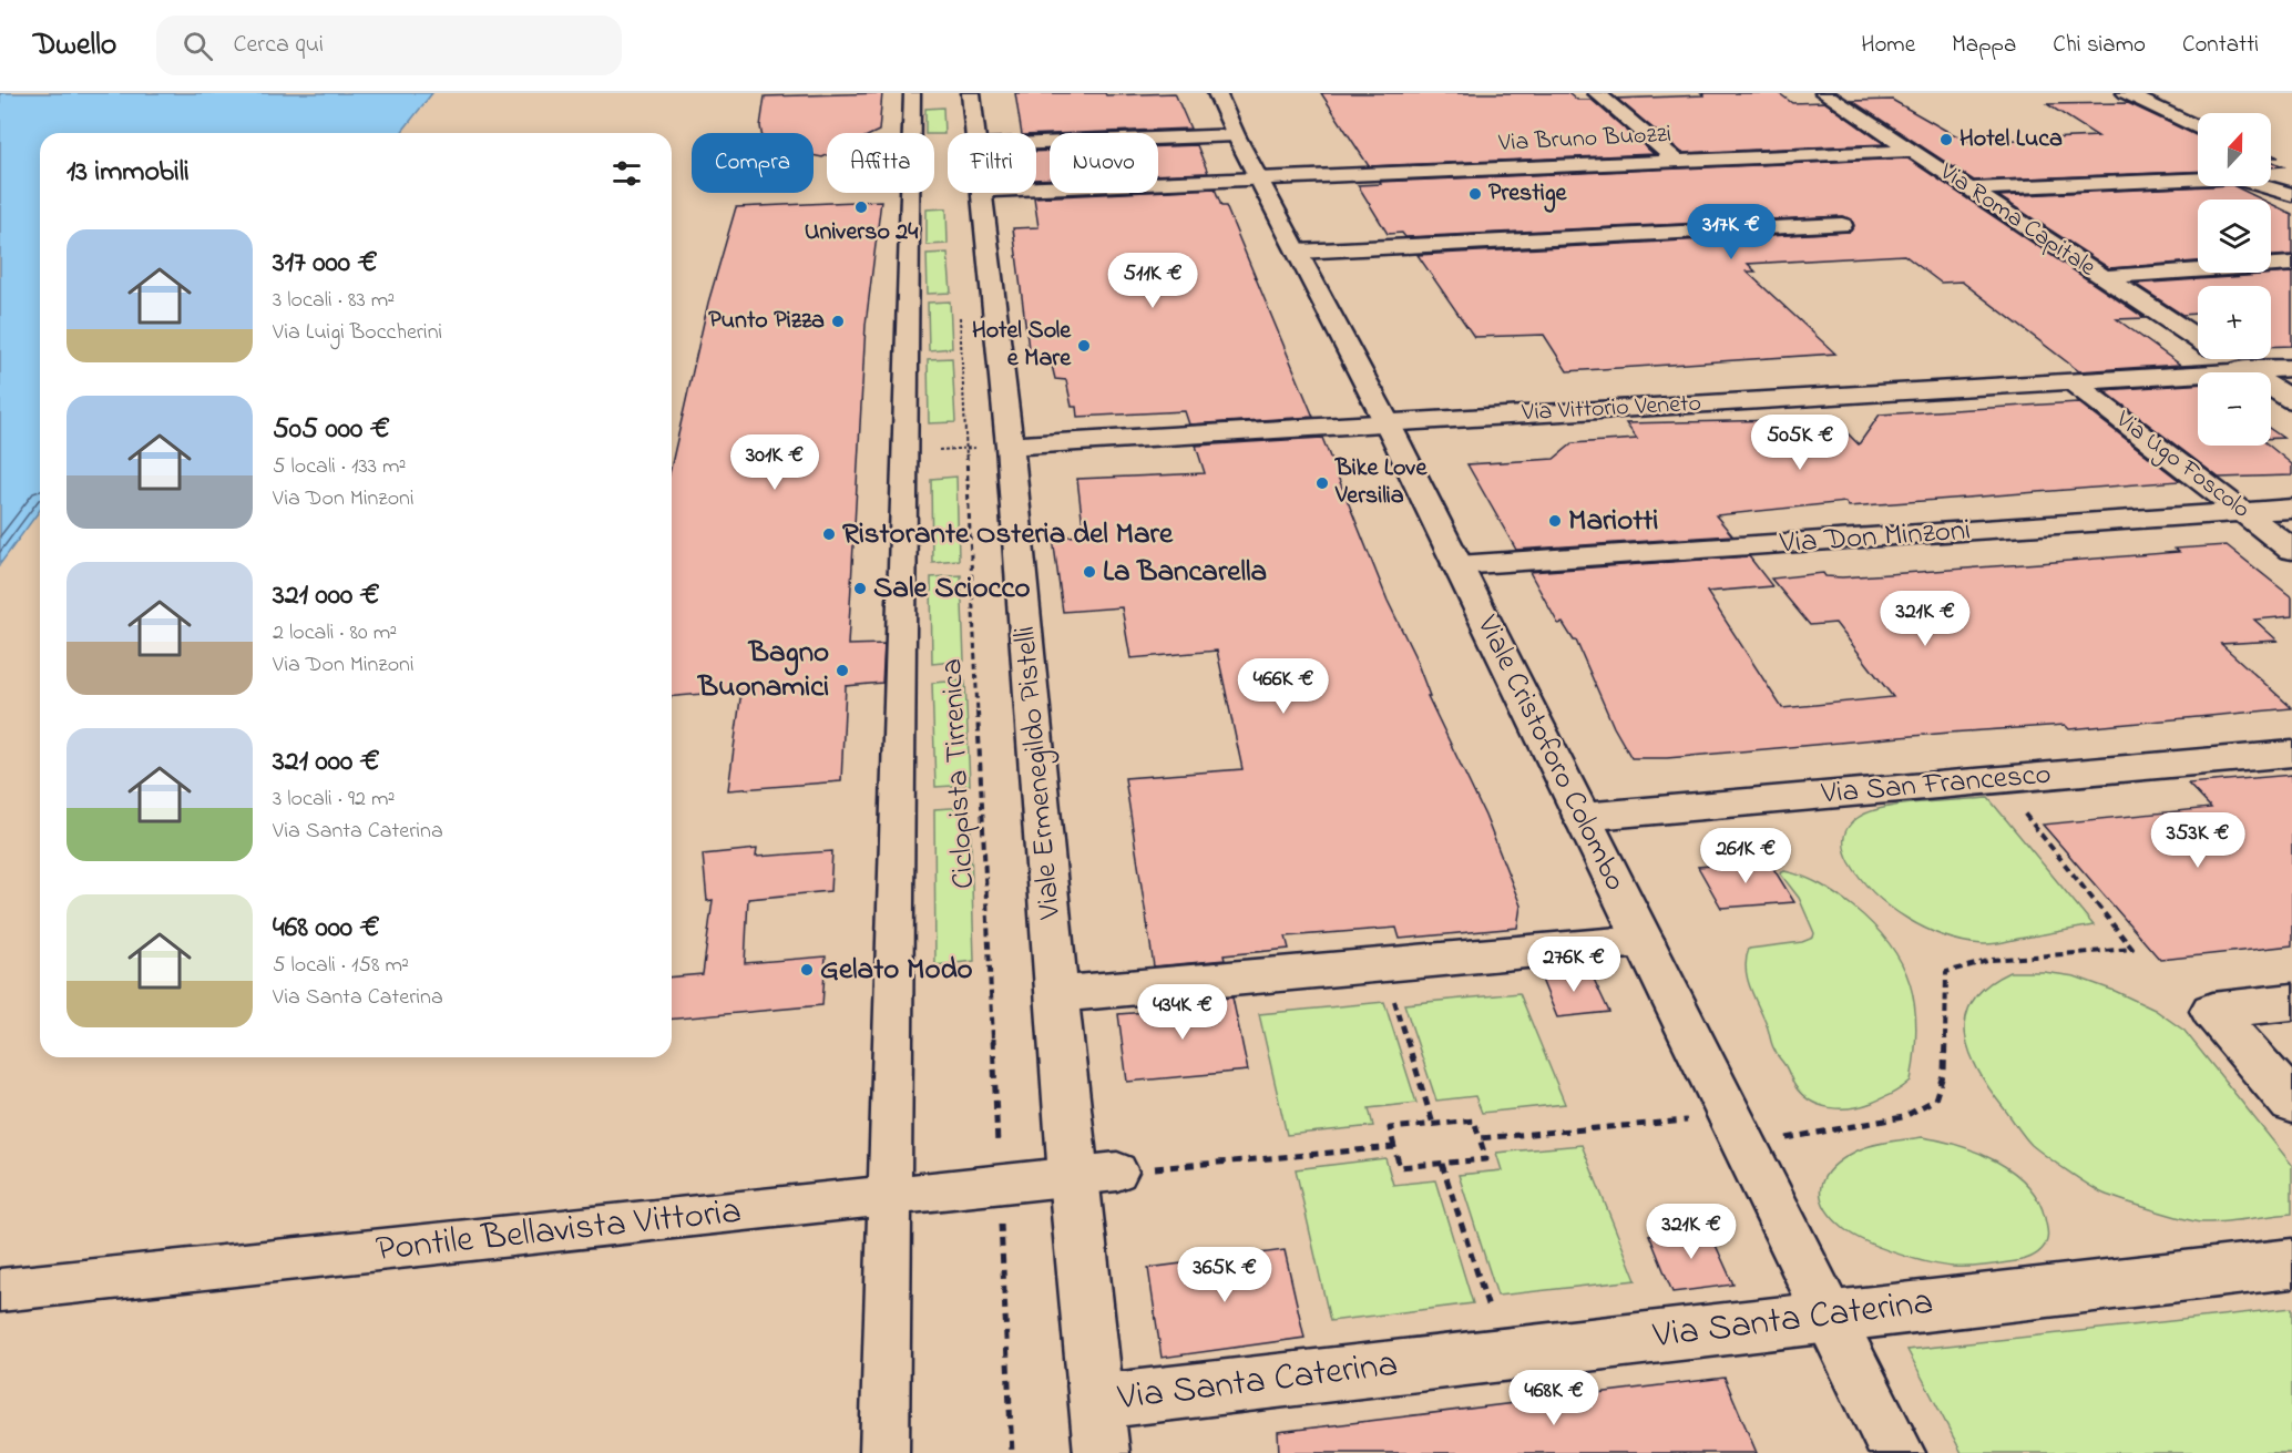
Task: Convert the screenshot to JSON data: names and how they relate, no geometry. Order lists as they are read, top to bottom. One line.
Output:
{"streets":{"street":["Via Bruno Buozzi","Via Roma Capitale","Via Vittorio Veneto","Via Ugo Foscolo","Via Don Minzoni","Viale Cristoforo Colombo","Viale Ermenegildo Pistelli","Via San Francesco","Pontile Bellavista Vittoria","Via Santa Caterina"],"path":["Ciclopista Tirrenica"]},"crossings":[["Via Bruno Buozzi","Via Roma Capitale"],["Via Bruno Buozzi","Viale Cristoforo Colombo"],["Via Roma Capitale","Via Vittorio Veneto"],["Via Vittorio Veneto","Via Ugo Foscolo"],["Via Vittorio Veneto","Viale Cristoforo Colombo"],["Via Vittorio Veneto","Viale Ermenegildo Pistelli"],["Via Ugo Foscolo","Via Don Minzoni"],["Via Don Minzoni","Viale Cristoforo Colombo"],["Viale Cristoforo Colombo","Via San Francesco"],["Viale Cristoforo Colombo","Via Santa Caterina"],["Viale Ermenegildo Pistelli","Pontile Bellavista Vittoria"],["Viale Ermenegildo Pistelli","Via Santa Caterina"],["Ciclopista Tirrenica","Pontile Bellavista Vittoria"]],"places":["Hotel Luca","Prestige","Universo 24","Punto Pizza","Hotel Sole e Mare","Bike Love Versilia","Mariotti","Ristorante Osteria del Mare","La Bancarella","Sale Sciocco","Bagno Buonamici","Gelato Modo"],"north":"top","page":{"header":"Dwello","search":"Cerca qui","nav":["Home","Mappa","Chi siamo","Contatti"],"map_buttons":["+","−"],"chip":["Compra","Affitta","Filtri","Nuovo"],"heading":"13 immobili","price":["317K €","511K €","505K €","301K €","321K €","466K €","353K €","261K €","276K €","434K €","321K €","365K €","468K €"],"list":[{"name":"317 000 €","note":"3 locali · 83 m² · Via Luigi Boccherini"},{"name":"505 000 €","note":"5 locali · 133 m² · Via Don Minzoni"},{"name":"321 000 €","note":"2 locali · 80 m² · Via Don Minzoni"},{"name":"321 000 €","note":"3 locali · 92 m² · Via Santa Caterina"},{"name":"468 000 €","note":"5 locali · 158 m² · Via Santa Caterina"}]}}
